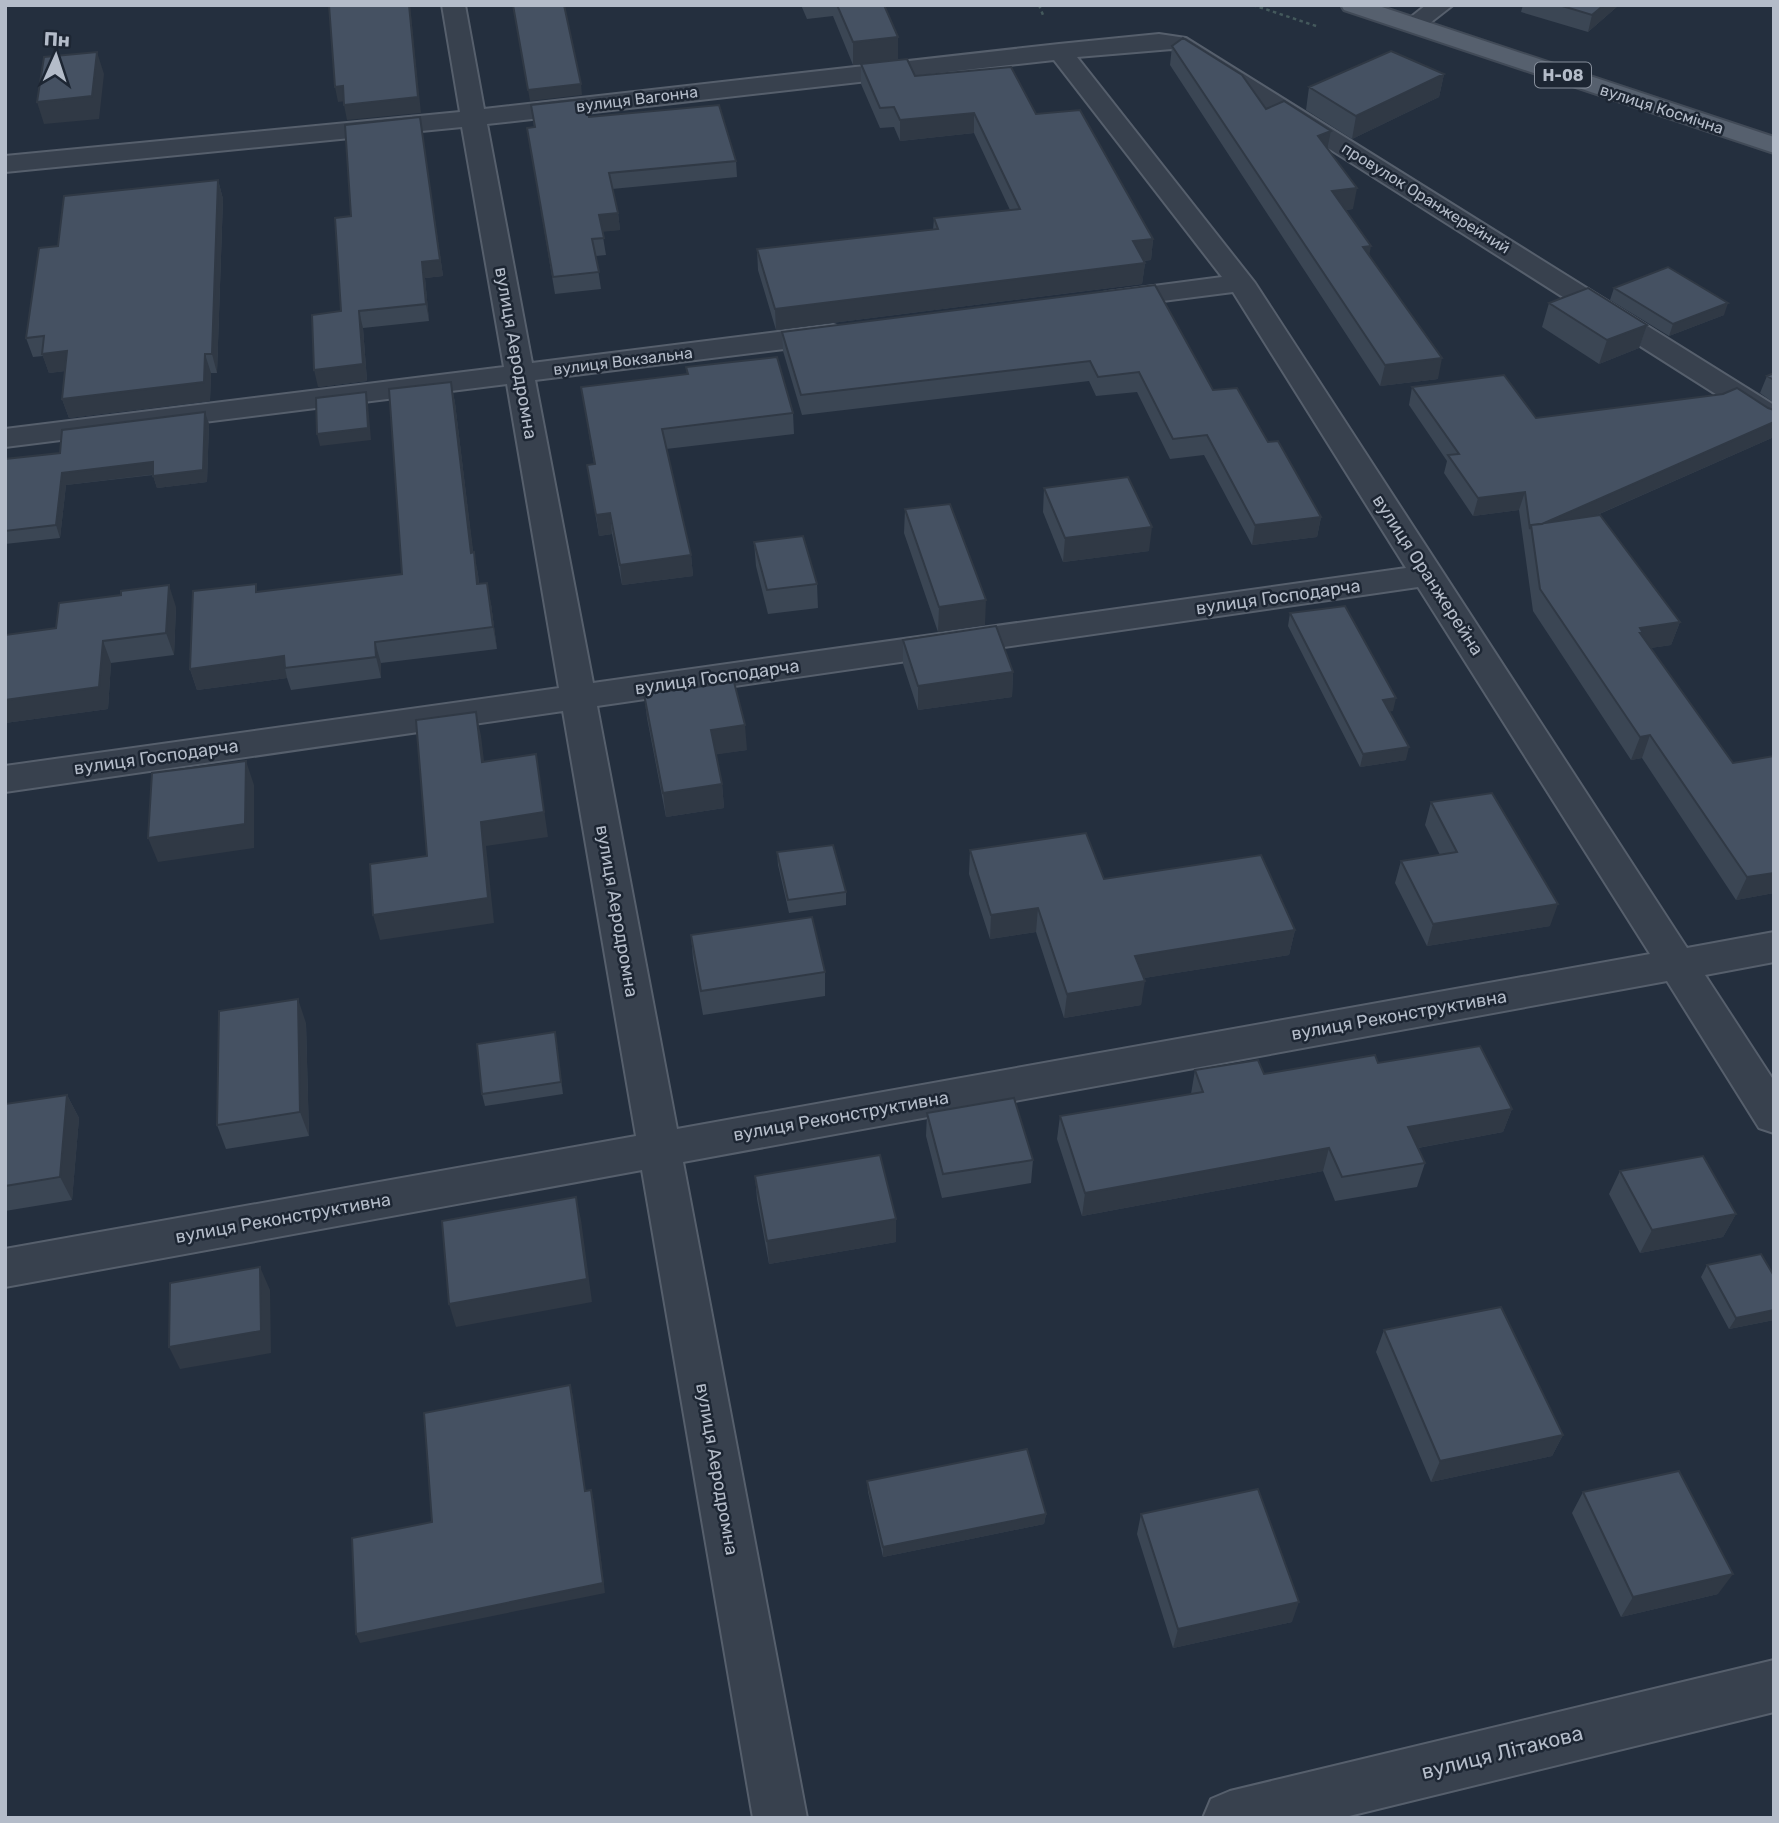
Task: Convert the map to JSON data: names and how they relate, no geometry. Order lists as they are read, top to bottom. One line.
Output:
{"streets":{"main road":["Н-08","вулиця Космічна"],"street":["вулиця Вагонна","провулок Оранжерейний","вулиця Аеродромна","вулиця Вокзальна","вулиця Оранжерейна","вулиця Господарча","вулиця Реконструктивна","вулиця Літакова"]},"crossings":[["вулиця Вагонна","провулок Оранжерейний"],["вулиця Вагонна","вулиця Аеродромна"],["вулиця Вагонна","вулиця Оранжерейна"],["провулок Оранжерейний","вулиця Оранжерейна"],["вулиця Аеродромна","вулиця Вокзальна"],["вулиця Аеродромна","вулиця Господарча"],["вулиця Аеродромна","вулиця Реконструктивна"],["вулиця Оранжерейна","вулиця Господарча"],["вулиця Оранжерейна","вулиця Реконструктивна"]],"north":"top"}
